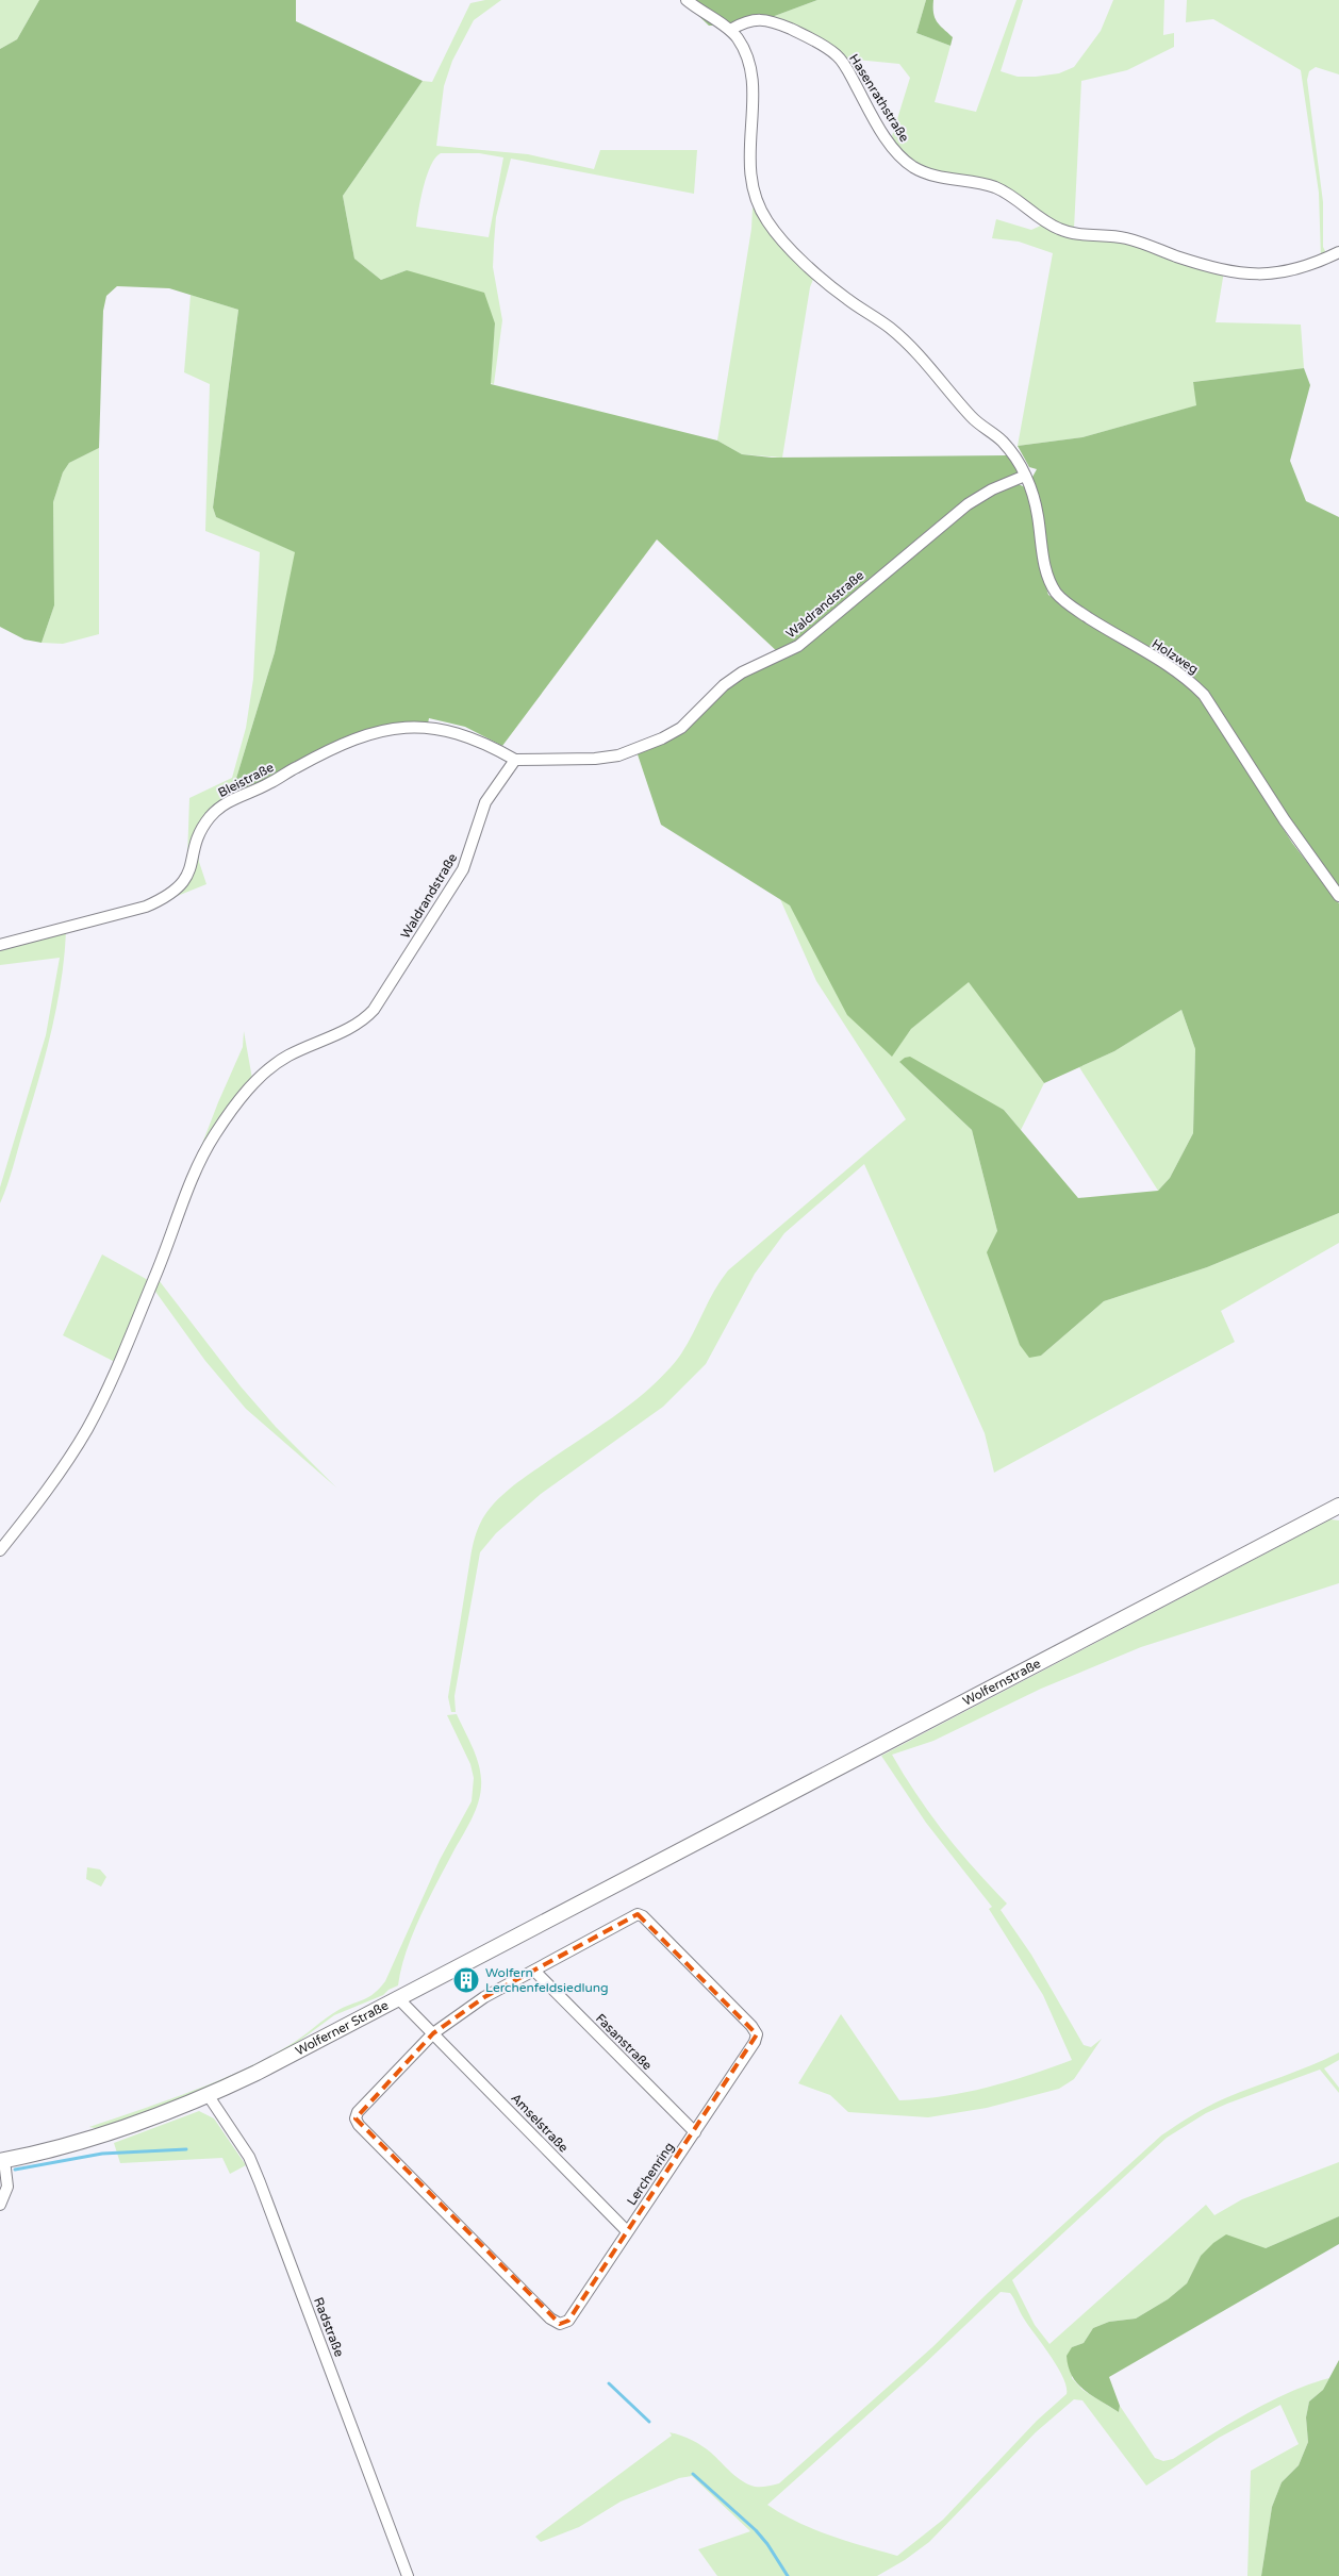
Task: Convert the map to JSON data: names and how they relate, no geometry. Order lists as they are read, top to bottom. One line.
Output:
{"streets":{"main road":["Wolfernstraße","Wolferner Straße"],"street":["Hasenrathstraße","Waldrandstraße","Holzweg","Bleistraße","Fasanstraße","Amselstraße","Lerchenring","Radstraße"]},"crossings":[["Waldrandstraße","Holzweg"],["Waldrandstraße","Bleistraße"],["Wolfernstraße","Wolferner Straße"],["Wolferner Straße","Radstraße"],["Fasanstraße","Lerchenring"],["Amselstraße","Lerchenring"]],"places":{"building":["Wolfern Lerchenfeldsiedlung"]}}
